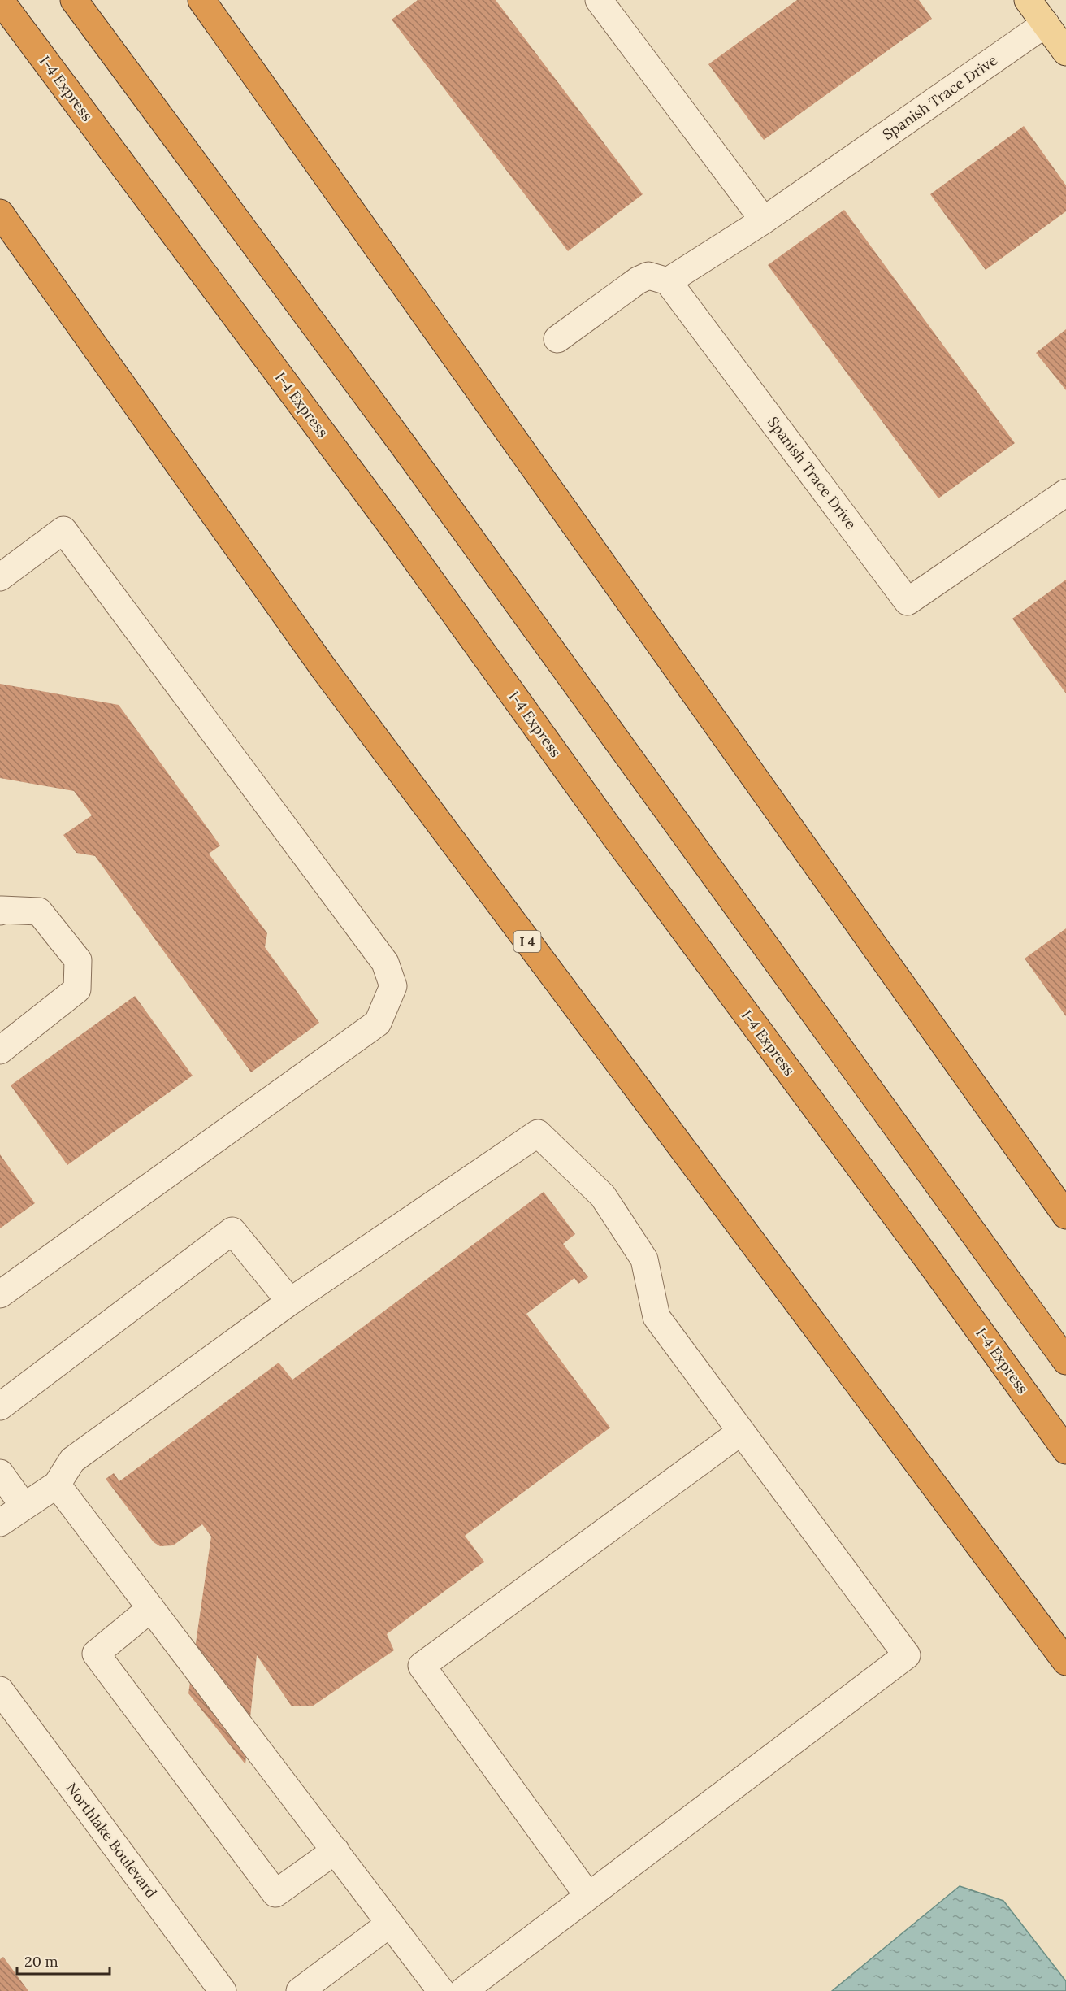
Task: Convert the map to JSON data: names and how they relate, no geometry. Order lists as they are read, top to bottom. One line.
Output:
{"streets":{"highway":["I-4 Express","I 4"],"street":["Spanish Trace Drive","Northlake Boulevard"]},"scale_bar":"20 m"}
